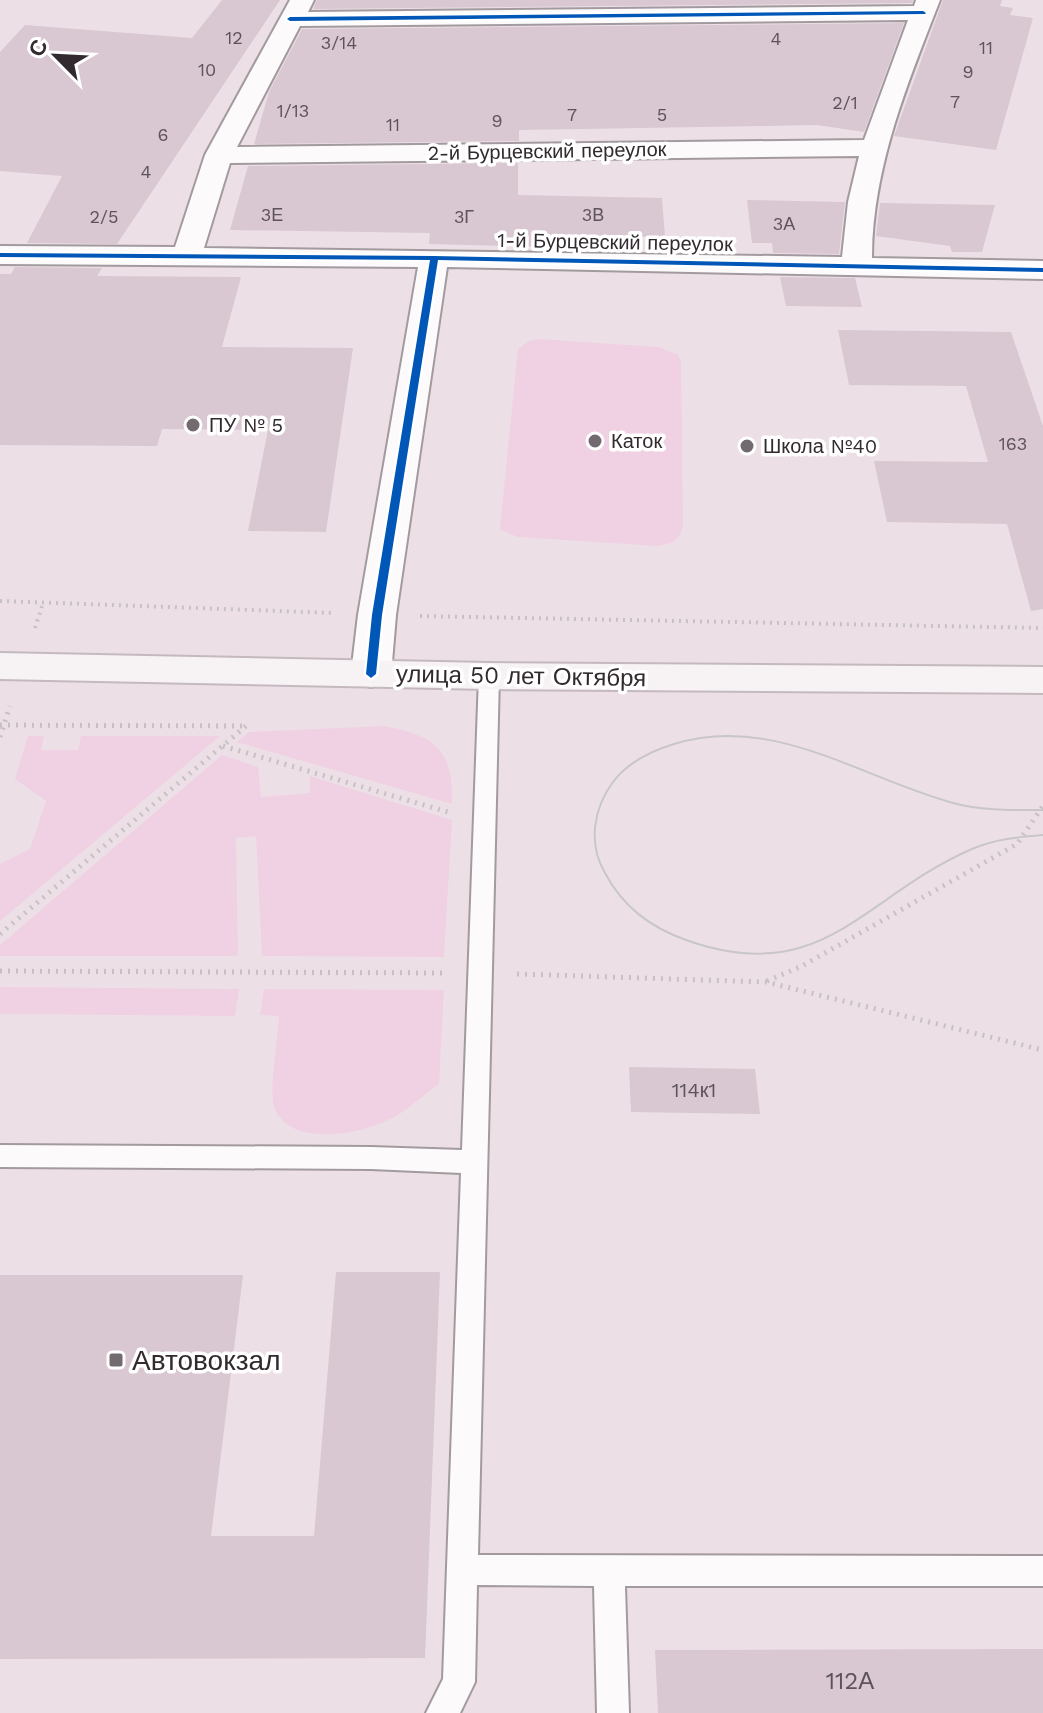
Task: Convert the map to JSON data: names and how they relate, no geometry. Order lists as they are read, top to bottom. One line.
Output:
{"streets":{"main road":["улица 50 лет Октября"],"street":["2-й Бурцевский переулок","1-й Бурцевский переулок"]},"places":{"other":["ПУ № 5","Каток","Школа №40"],"transit":["Автовокзал"]},"house_numbers":["12","4","3/14","11","10","9","7","2/1","1/13","7","5","9","11","6","4","3Е","3В","2/5","3Г","3А","163","114к1","112А"],"north":"top left"}
